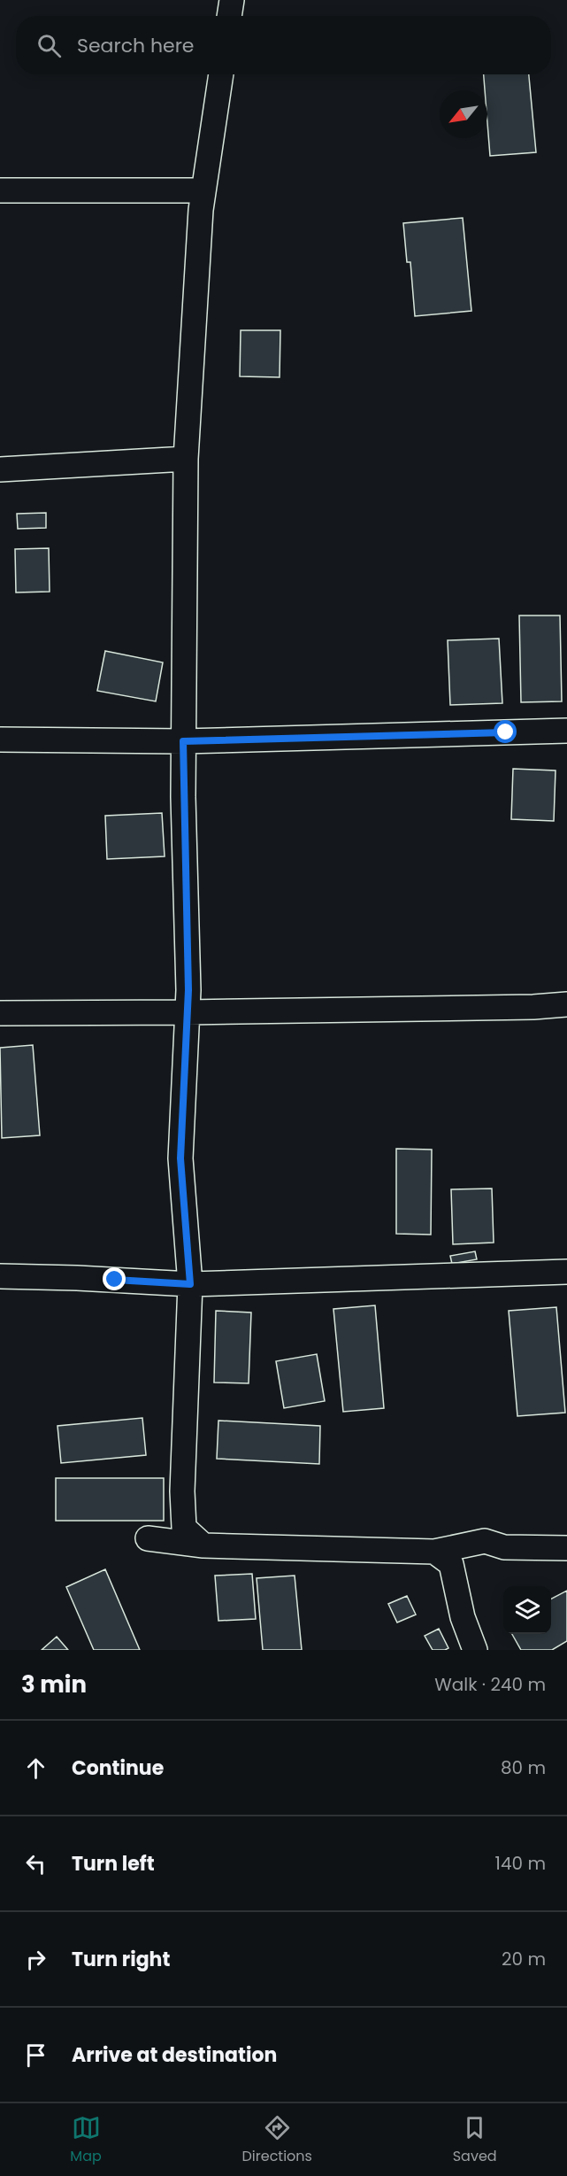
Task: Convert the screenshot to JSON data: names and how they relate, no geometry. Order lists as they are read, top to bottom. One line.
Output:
{"north":"bottom left","page":{"search":"Search here","heading":["3 min","Walk · 240 m"],"list":[["Continue","80 m"],["Turn left","140 m"],["Turn right","20 m"],"Arrive at destination"],"nav":["Map","Directions","Saved"]}}
